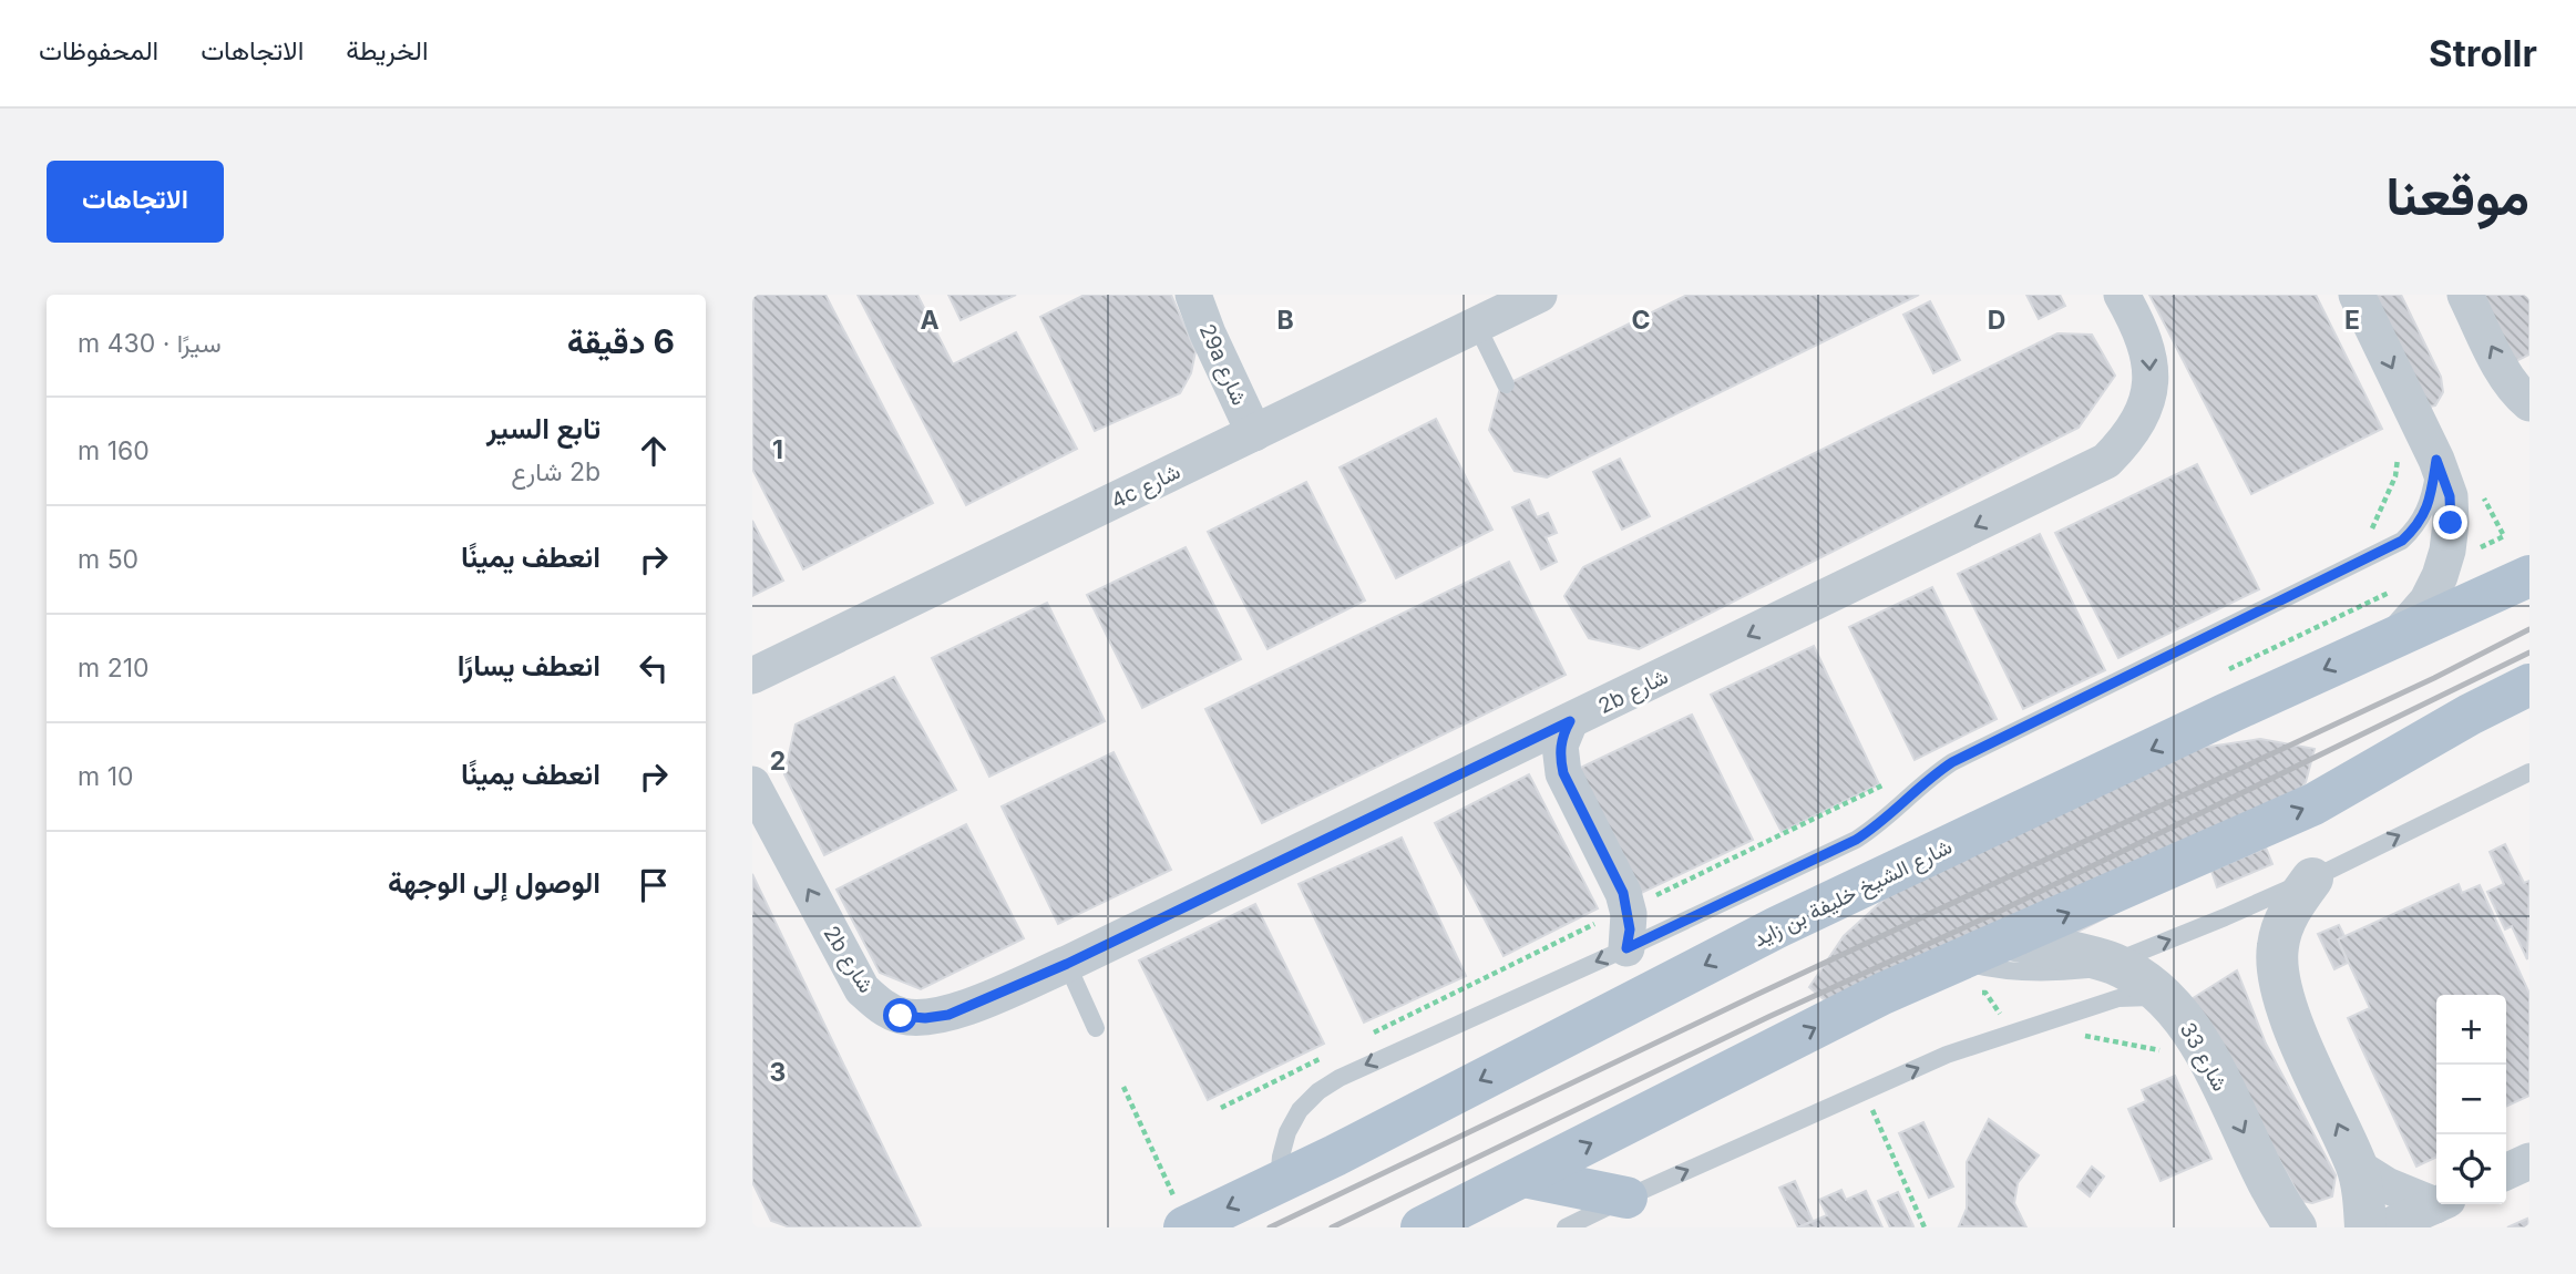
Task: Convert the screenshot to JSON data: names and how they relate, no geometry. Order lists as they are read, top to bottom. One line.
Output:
{"streets":{"main road":["شارع الشيخ خليفة بن زايد"],"street":["29a شارع","4c شارع","2b شارع","شارع 33"]},"crossings":[["29a شارع","4c شارع"]],"one_way":["شارع 33"],"page":{"header":"Strollr","nav":["الخريطة","الاتجاهات","المحفوظات"],"title":"موقعنا","buttons":"الاتجاهات","heading":["6 دقيقة","سيرًا · 430 m"],"list":[["تابع السير","2b شارع","160 m"],["انعطف يمينًا","50 m"],["انعطف يسارًا","210 m"],["انعطف يمينًا","10 m"],"الوصول إلى الوجهة"],"map_buttons":["+","−"]},"grid":{"columns":["A","B","C","D","E"],"rows":["1","2","3"]}}
